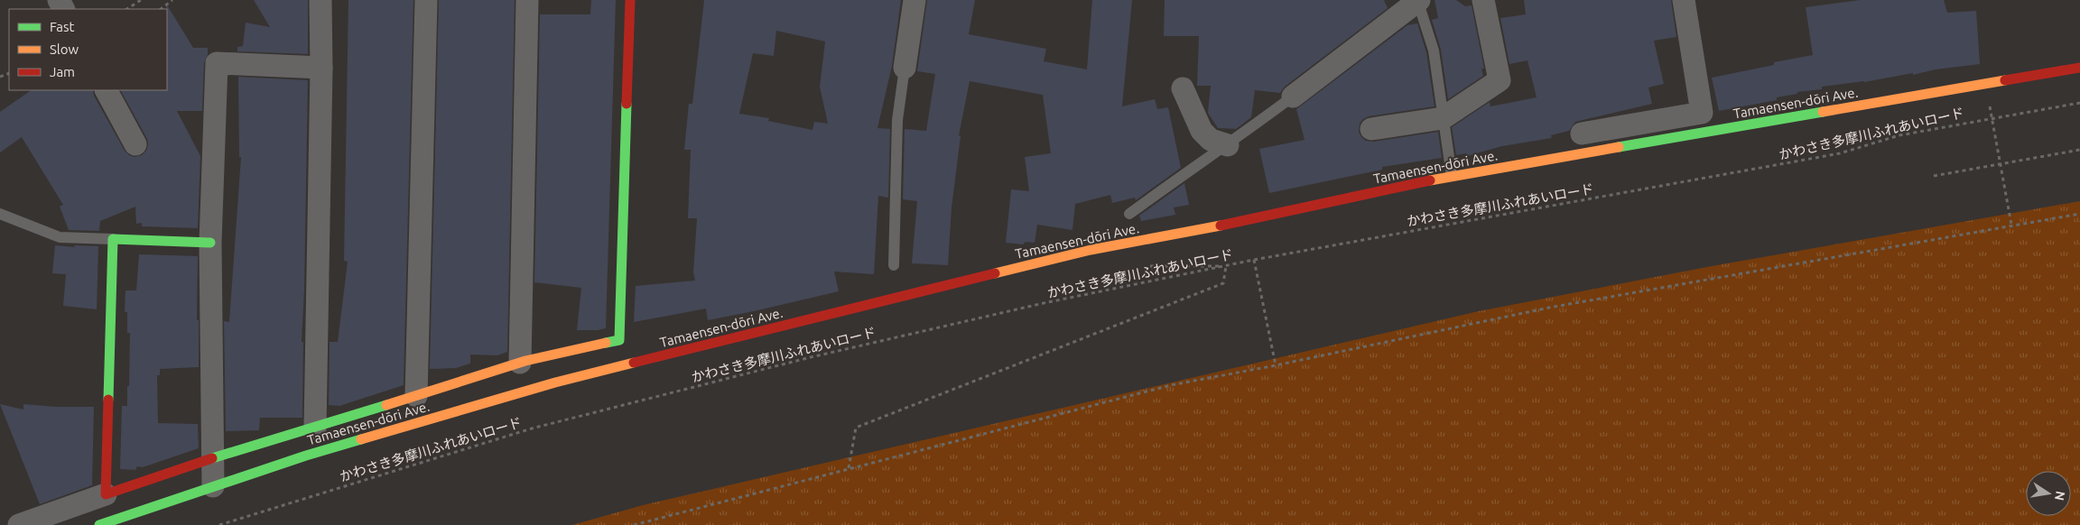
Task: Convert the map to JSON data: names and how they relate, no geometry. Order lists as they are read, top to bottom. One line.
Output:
{"streets":{"main road":["Tamaensen-dōri Ave."],"path":["かわさき多摩川ふれあいロード"]},"legend":["Fast","Slow","Jam"],"north":"right"}
